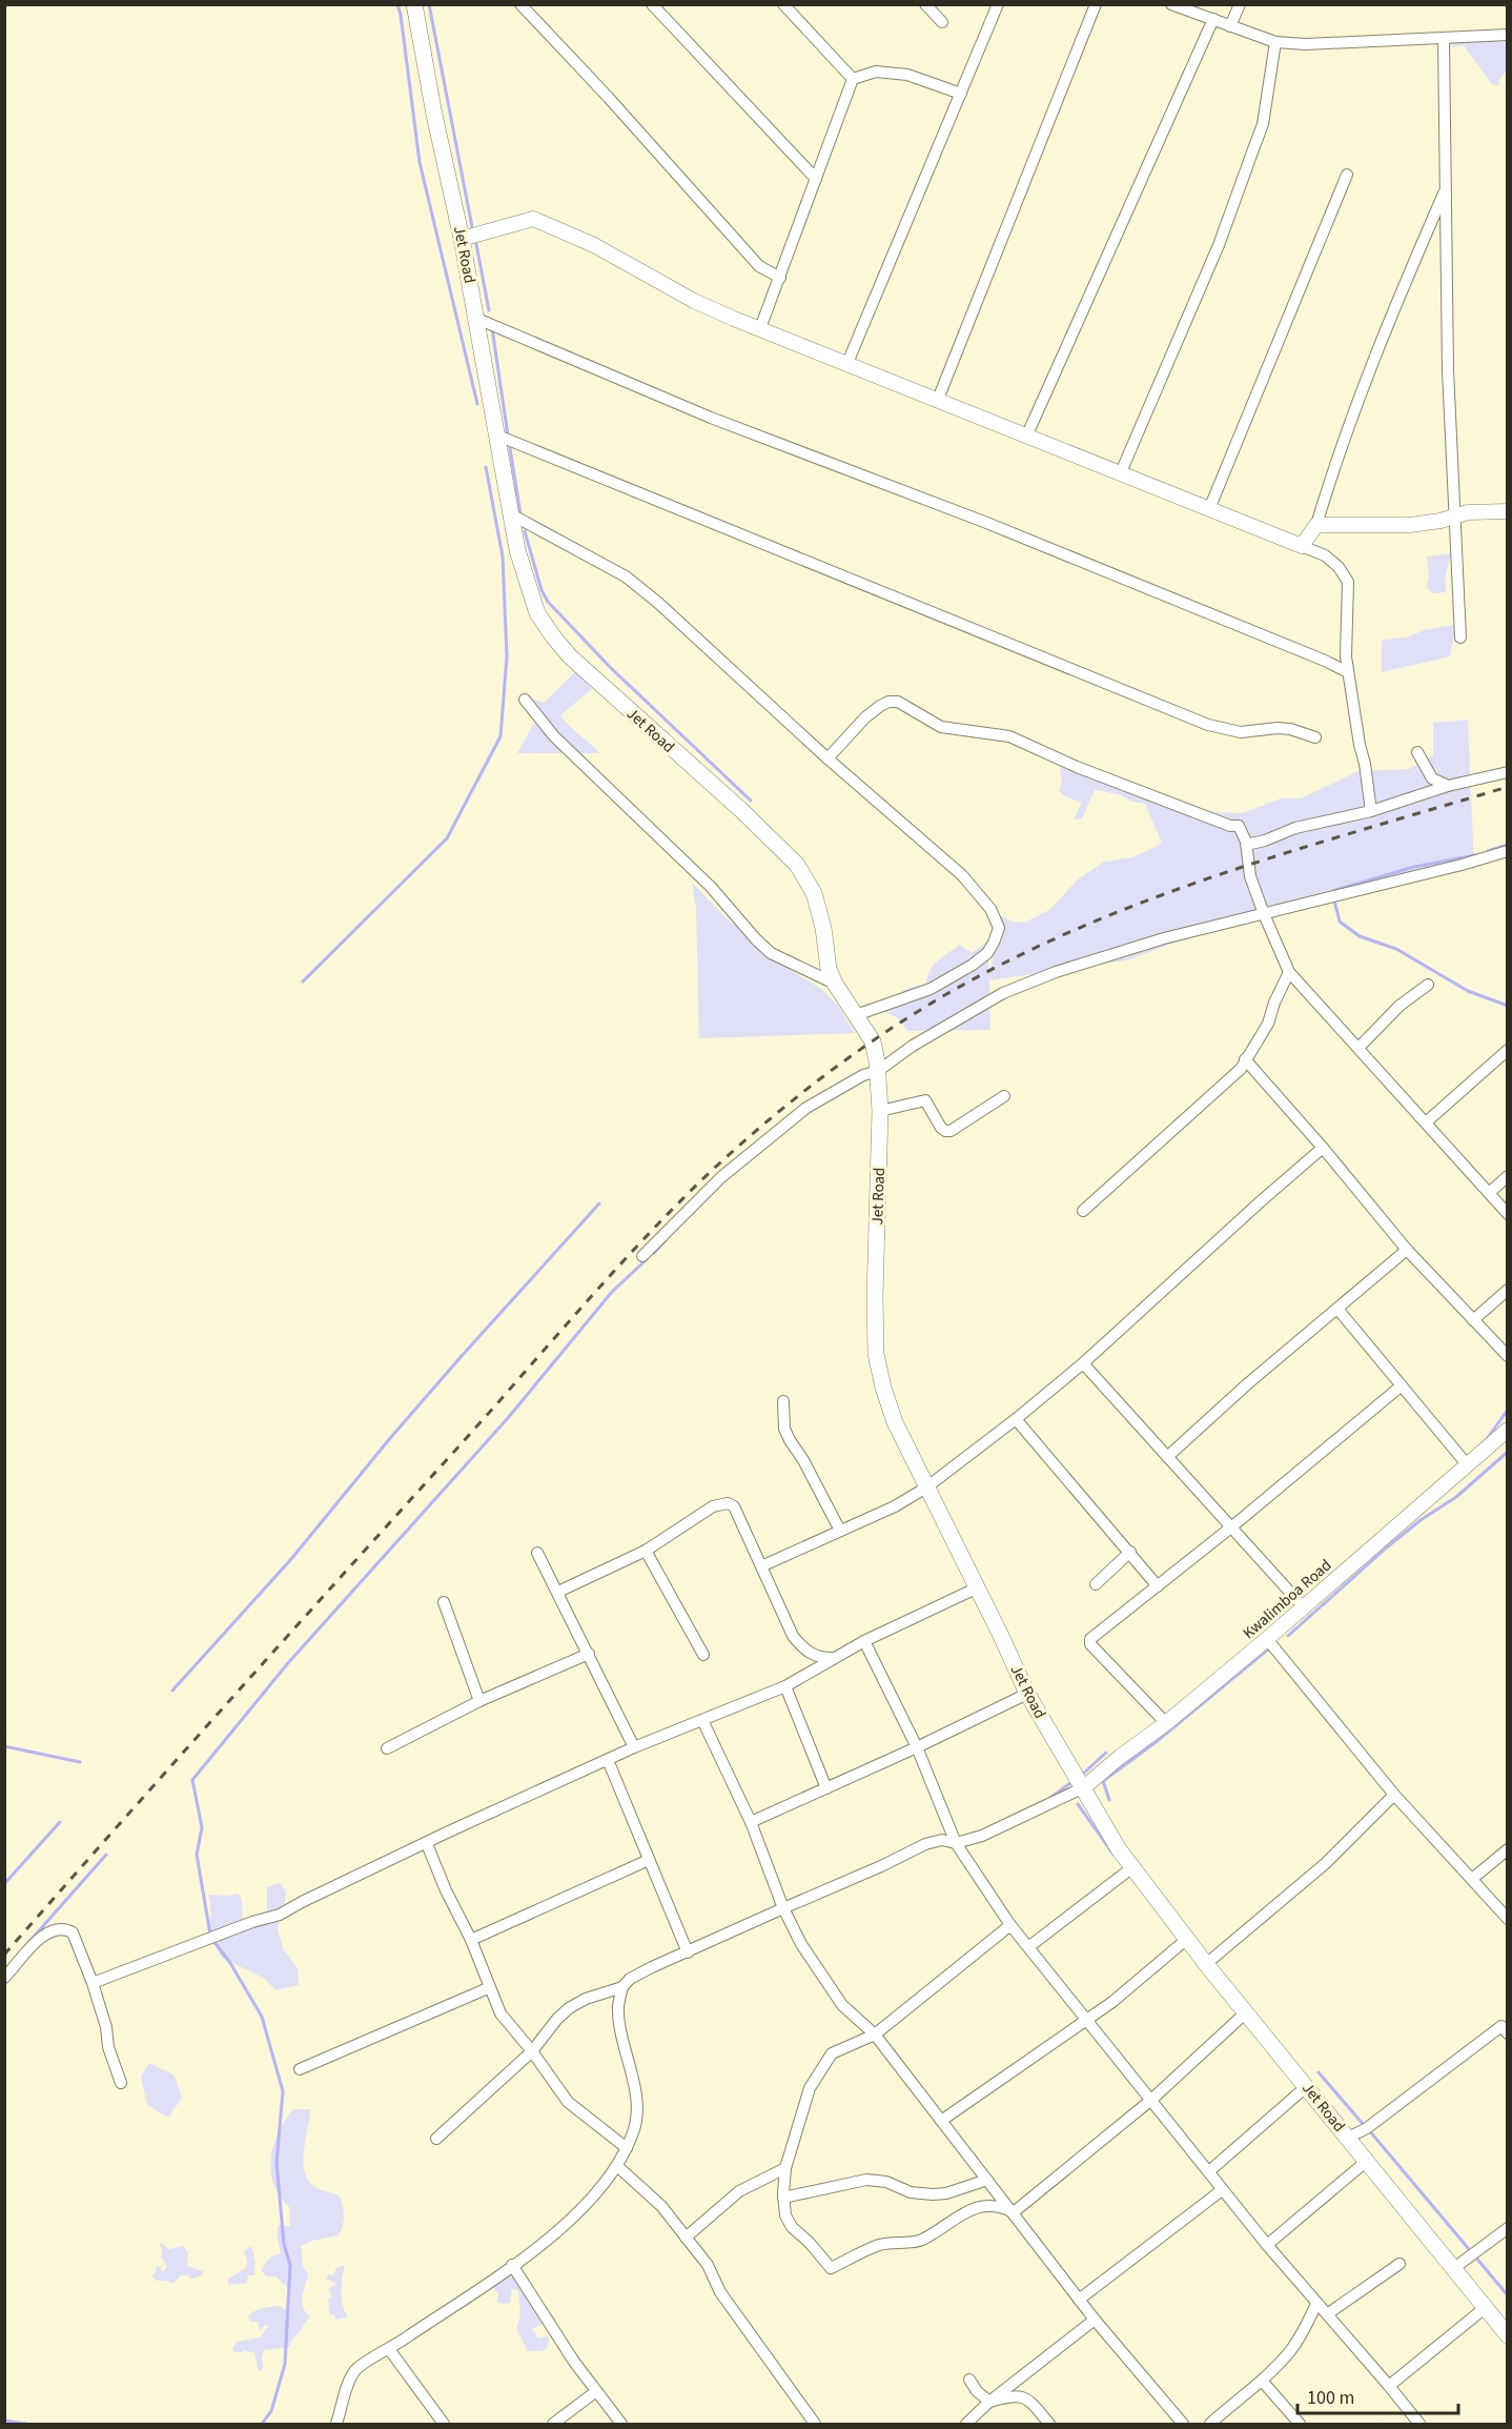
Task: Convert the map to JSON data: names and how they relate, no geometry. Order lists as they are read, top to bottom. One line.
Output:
{"streets":{"main road":["Jet Road"],"street":["Kwalimboa Road"]},"crossings":[["Jet Road","Kwalimboa Road"]],"scale_bar":"100 m"}
